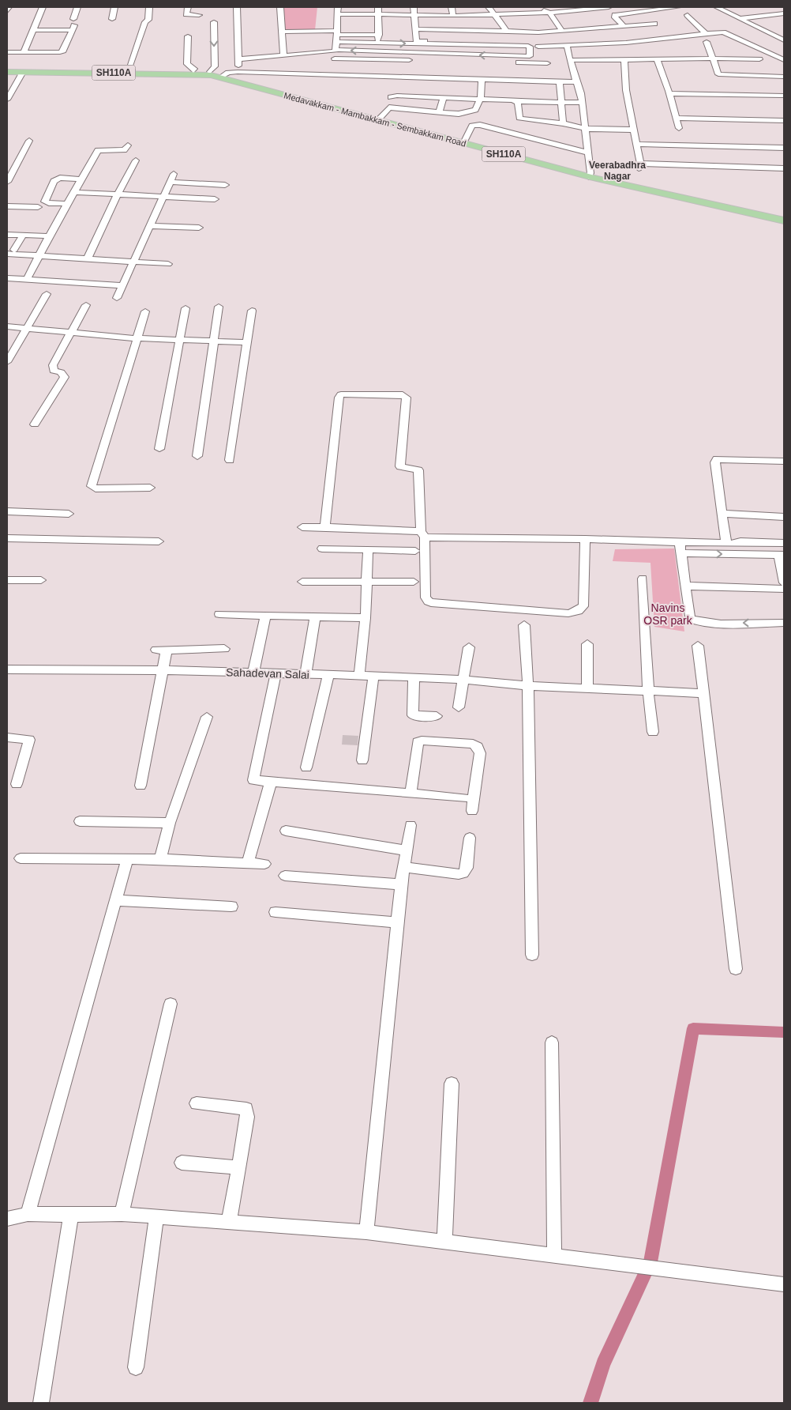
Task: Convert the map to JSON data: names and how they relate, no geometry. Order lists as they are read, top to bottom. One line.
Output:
{"streets":{"main road":["SH110A","Medavakkam - Mambakkam - Sembakkam Road"],"street":["Sahadevan Salai"]},"districts":["Veerabadhra Nagar"],"parks":["Navins OSR park"]}
